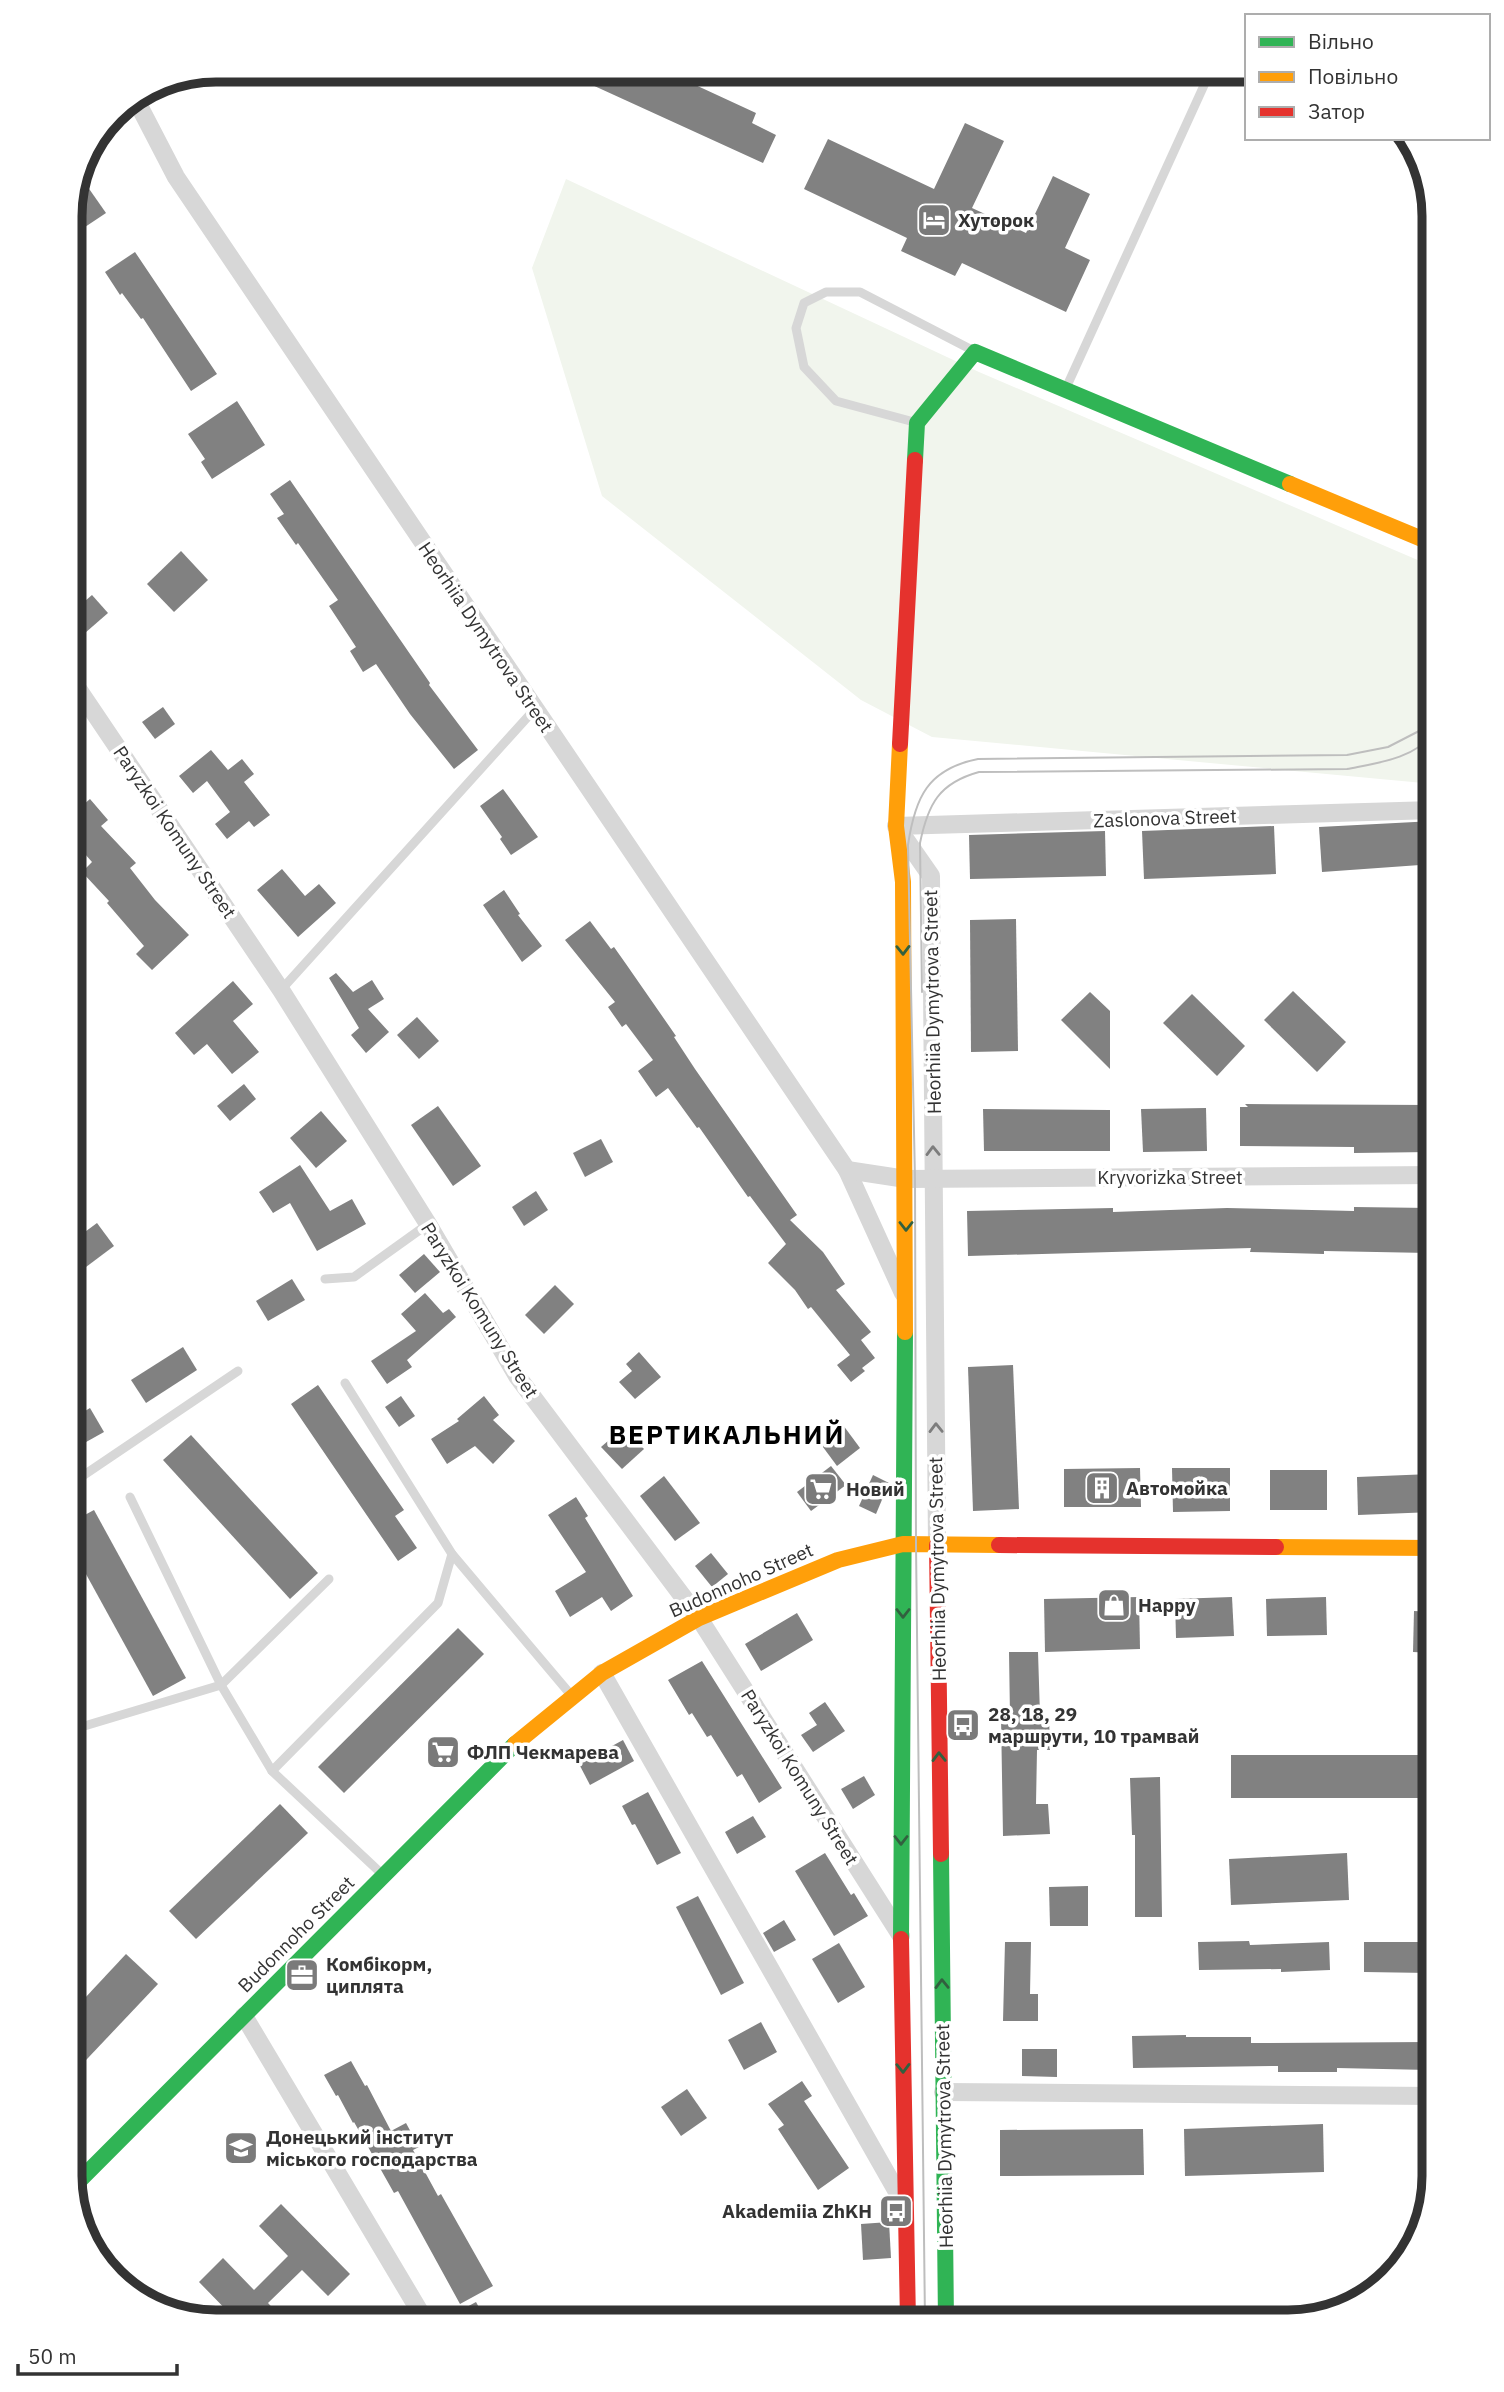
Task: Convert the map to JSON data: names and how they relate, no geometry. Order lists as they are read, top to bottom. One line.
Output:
{"streets":{"street":["Heorhiia Dymytrova Street","Zaslonova Street","Paryzkoi Komuny Street","Kryvorizka Street","Budonnoho Street"]},"crossings":[["Heorhiia Dymytrova Street","Zaslonova Street"],["Heorhiia Dymytrova Street","Paryzkoi Komuny Street"],["Heorhiia Dymytrova Street","Kryvorizka Street"],["Heorhiia Dymytrova Street","Budonnoho Street"],["Paryzkoi Komuny Street","Budonnoho Street"]],"districts":["ВЕРТИКАЛЬНИЙ"],"places":{"hotel":["Хуторок"],"building":["Автомойка"],"supermarket":["Новий","ФЛП Чекмарева"],"shop":["Happy"],"bus stop":["28, 18, 29 маршрути, 10 трамвай","Akademiia ZhKH"],"office":["Комбікорм, циплята"],"school or university":["Донецький інститут міського господарства"]},"legend":["Вільно","Повільно","Затор"],"scale_bar":"50 m"}
